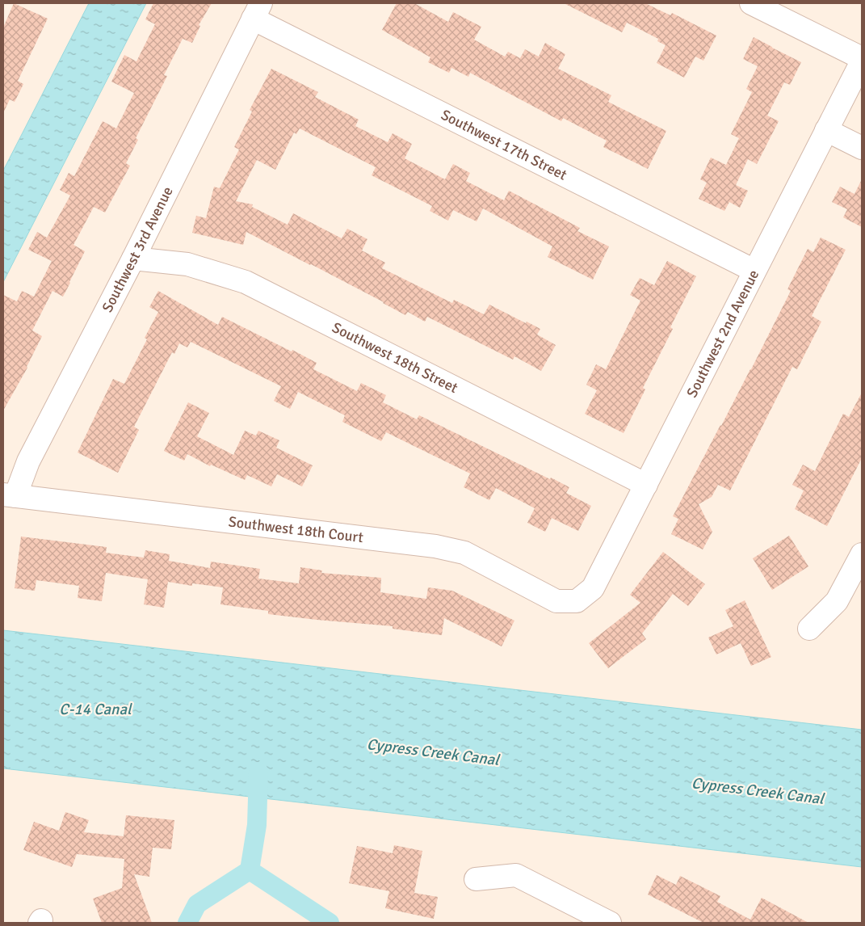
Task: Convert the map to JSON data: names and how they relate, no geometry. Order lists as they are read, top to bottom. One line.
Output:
{"streets":{"street":["Southwest 17th Street","Southwest 3rd Avenue","Southwest 2nd Avenue","Southwest 18th Street","Southwest 18th Court"]},"crossings":[["Southwest 17th Street","Southwest 3rd Avenue"],["Southwest 17th Street","Southwest 2nd Avenue"],["Southwest 3rd Avenue","Southwest 18th Street"],["Southwest 3rd Avenue","Southwest 18th Court"],["Southwest 2nd Avenue","Southwest 18th Street"],["Southwest 2nd Avenue","Southwest 18th Court"]],"water":["C-14 Canal","Cypress Creek Canal"]}
